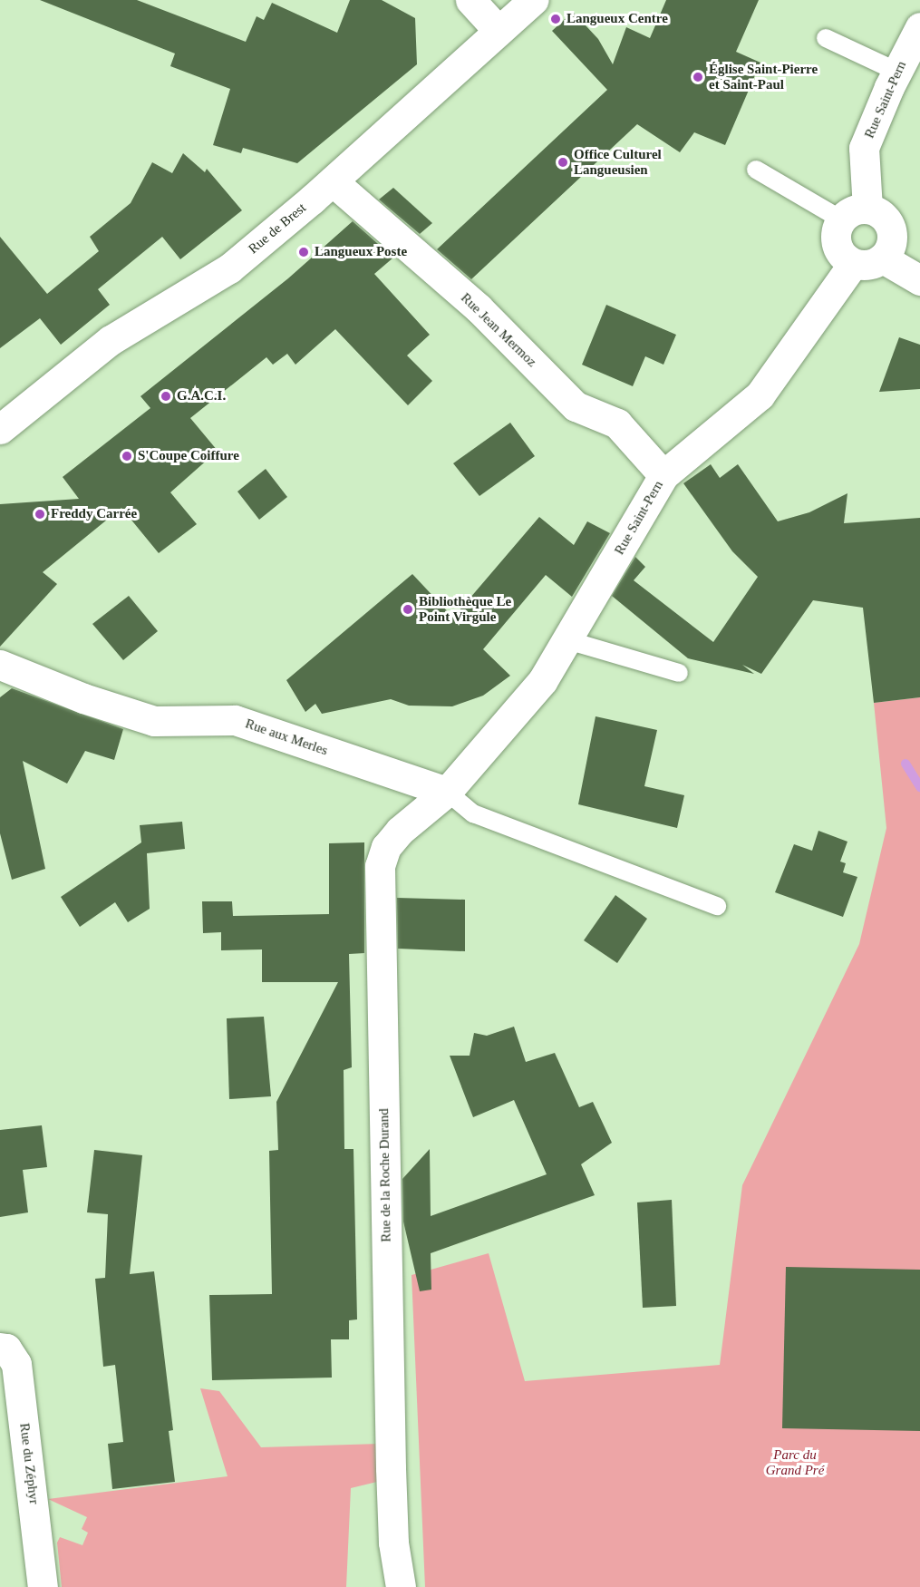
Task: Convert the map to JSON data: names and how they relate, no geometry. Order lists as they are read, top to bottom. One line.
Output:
{"streets":{"street":["Rue Saint-Pern","Rue de Brest","Rue Jean Mermoz","Rue aux Merles","Rue de la Roche Durand","Rue du Zéphyr"]},"crossings":[["Rue Saint-Pern","Rue Jean Mermoz"],["Rue Saint-Pern","Rue aux Merles"],["Rue Saint-Pern","Rue de la Roche Durand"],["Rue de Brest","Rue Jean Mermoz"],["Rue aux Merles","Rue de la Roche Durand"]],"parks":["Parc du Grand Pré"],"places":["Langueux Centre","Église Saint-Pierre et Saint-Paul","Office Culturel Langueusien","Langueux Poste","G.A.C.I.","S'Coupe Coiffure","Freddy Carrée","Bibliothèque Le Point Virgule"]}
